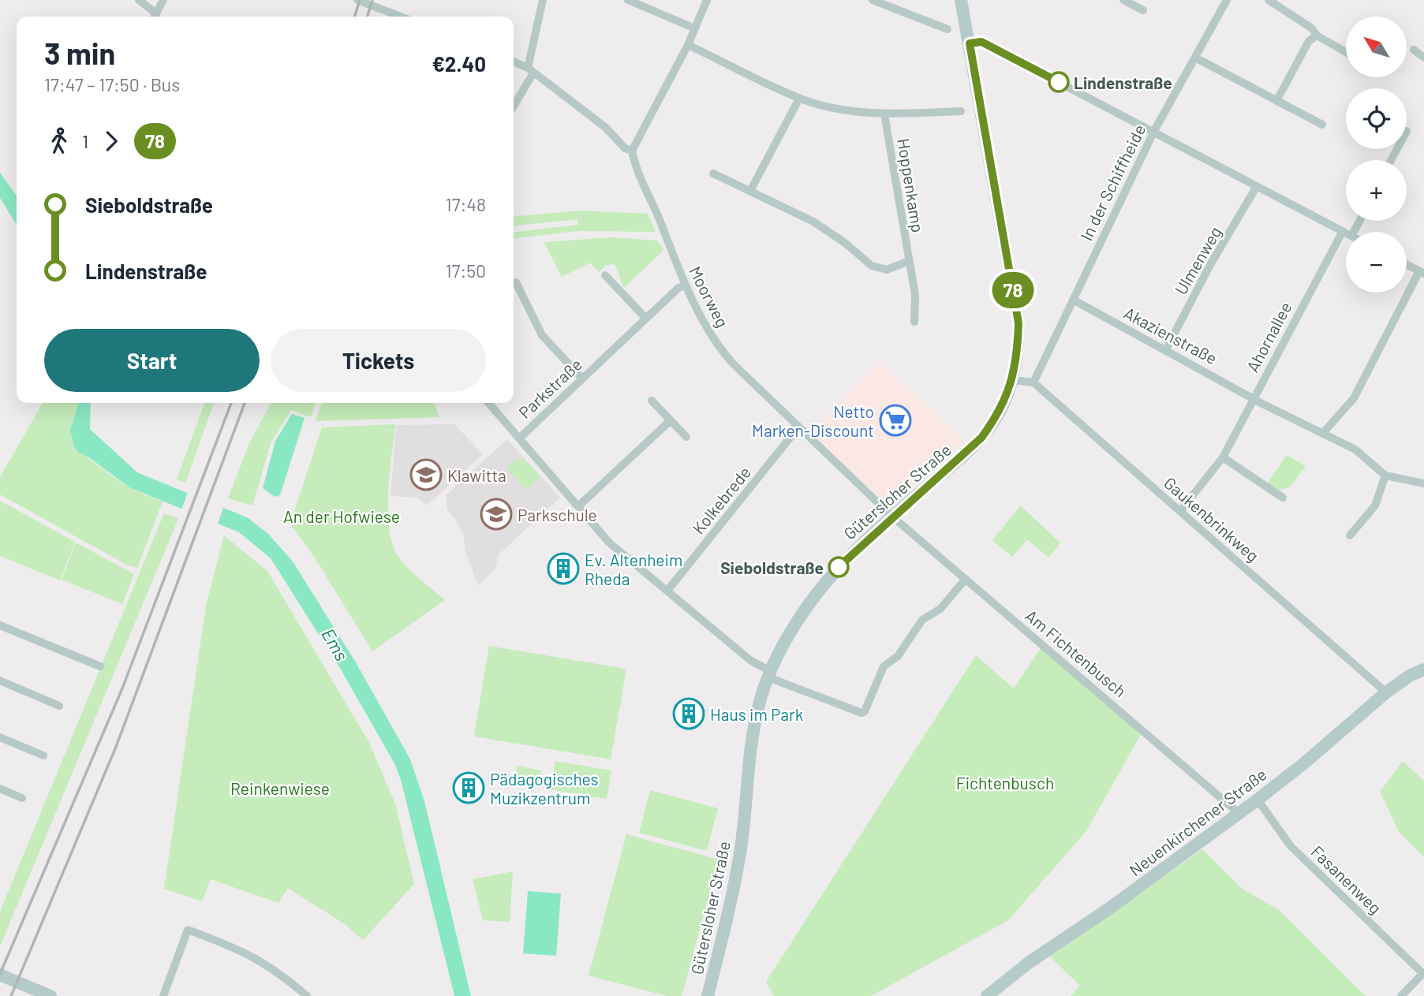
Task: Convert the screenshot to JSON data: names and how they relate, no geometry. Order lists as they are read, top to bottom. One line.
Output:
{"streets":{"main road":["Gütersloher Straße","Neuenkirchener Straße"],"street":["In der Schiffheide","Hoppenkamp","Ulmenweg","Moorweg","Akazienstraße","Ahornallee","Parkstraße","Kolkebrede","Gaukenbrinkweg","Am Fichtenbusch","Fasanenweg"]},"crossings":[["In der Schiffheide","Akazienstraße"],["In der Schiffheide","Gaukenbrinkweg"],["Ulmenweg","Akazienstraße"],["Moorweg","Parkstraße"],["Moorweg","Gütersloher Straße"],["Moorweg","Kolkebrede"],["Moorweg","Am Fichtenbusch"],["Akazienstraße","Ahornallee"],["Ahornallee","Gaukenbrinkweg"],["Parkstraße","Gütersloher Straße"],["Parkstraße","Kolkebrede"],["Gütersloher Straße","Am Fichtenbusch"],["Gaukenbrinkweg","Neuenkirchener Straße"],["Am Fichtenbusch","Neuenkirchener Straße"],["Neuenkirchener Straße","Fasanenweg"]],"water":["Ems"],"parks":["An der Hofwiese","Fichtenbusch","Reinkenwiese"],"places":{"other":["Lindenstraße","Sieboldstraße"],"supermarket":["Netto Marken-Discount"],"school or university":["Klawitta","Parkschule"],"building":["Ev. Altenheim Rheda","Haus im Park","Pädagogisches Muzikzentrum"]},"lines":["bus line 78"],"north":"top left","page":{"on_map":"78","map_buttons":["+","−"],"heading":["3 min","17:47 – 17:50 · Bus","€2.40"],"legs":["1","78"],"list":[{"name":"Sieboldstraße","value":"17:48"},{"name":"Lindenstraße","value":"17:50"}],"buttons":["Start","Tickets"]}}
